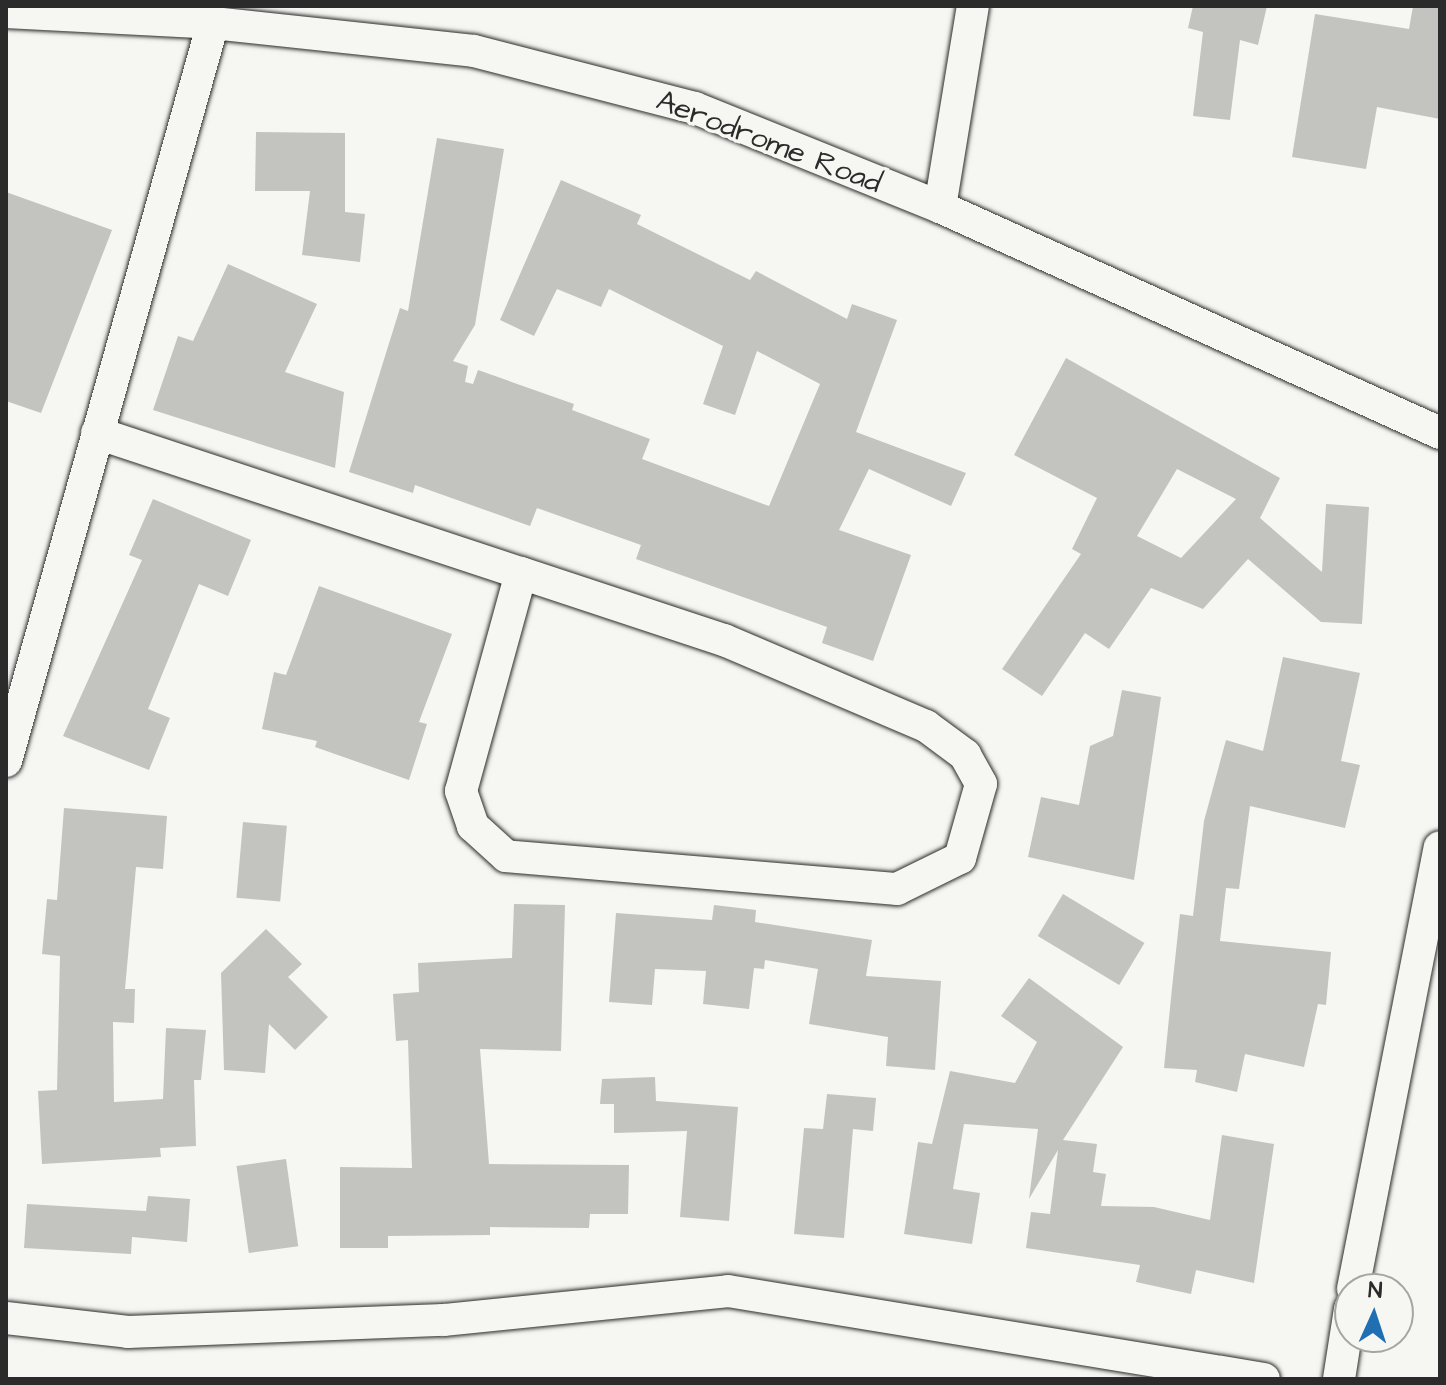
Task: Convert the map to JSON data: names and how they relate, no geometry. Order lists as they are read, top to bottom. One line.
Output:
{"streets":{"street":["Aerodrome Road"]},"north":"top"}
